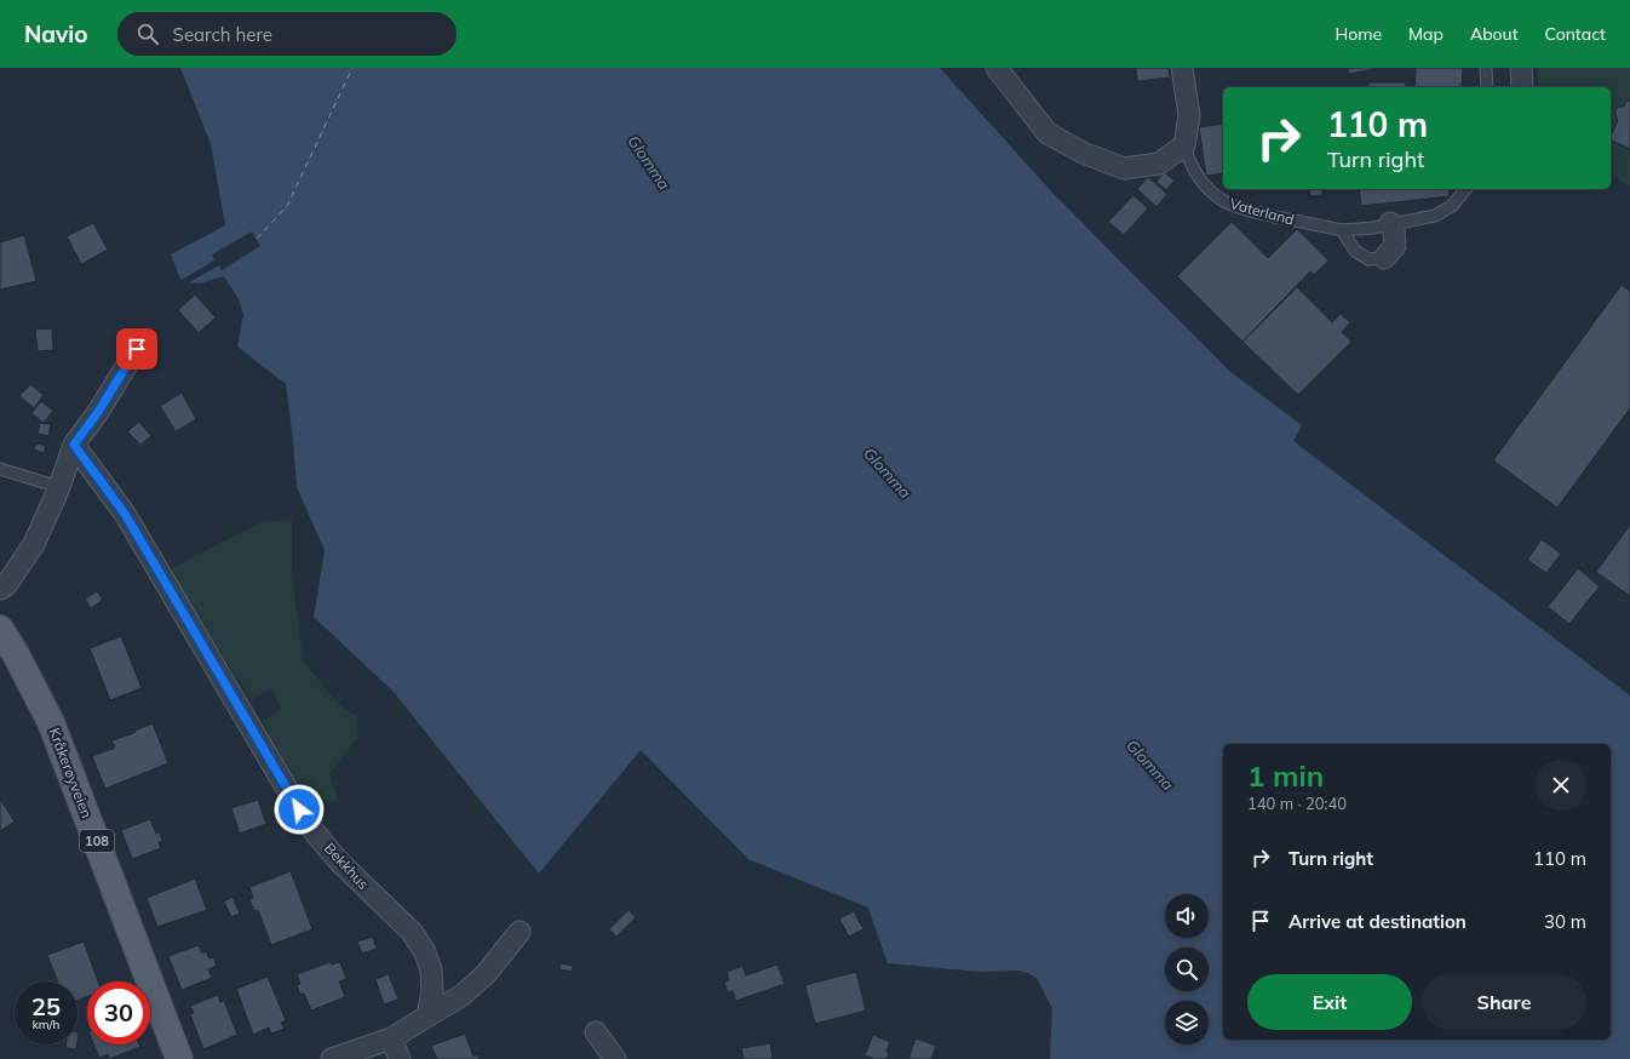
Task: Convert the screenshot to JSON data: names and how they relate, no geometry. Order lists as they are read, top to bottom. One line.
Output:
{"streets":{"main road":["Kråkerøyveien","108"],"street":["Bekkhus"],"lane":["Vaterland"]},"water":["Glomma"],"page":{"header":"Navio","search":"Search here","nav":["Home","Map","About","Contact"],"turn":["110 m","Turn right"],"heading":["1 min","140 m · 20:40"],"list":[{"name":"Turn right","value":"110 m"},{"name":"Arrive at destination","value":"30 m"}],"buttons":["Exit","Share"],"speed":"25 km/h","limit":"30"}}
